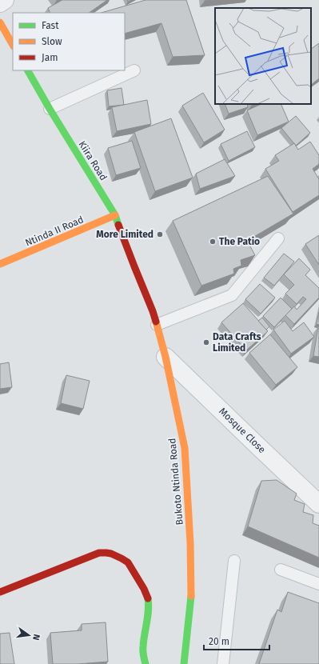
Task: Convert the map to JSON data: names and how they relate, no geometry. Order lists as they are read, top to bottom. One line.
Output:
{"streets":{"main road":["Kiira Road","Ntinda II Road","Bukoto Ntinda Road"],"street":["Mosque Close"]},"crossings":[["Kiira Road","Ntinda II Road"],["Kiira Road","Bukoto Ntinda Road"],["Mosque Close","Bukoto Ntinda Road"]],"places":["More Limited","The Patio","Data Crafts Limited"],"legend":["Fast","Slow","Jam"],"scale_bar":"20 m","north":"right"}
